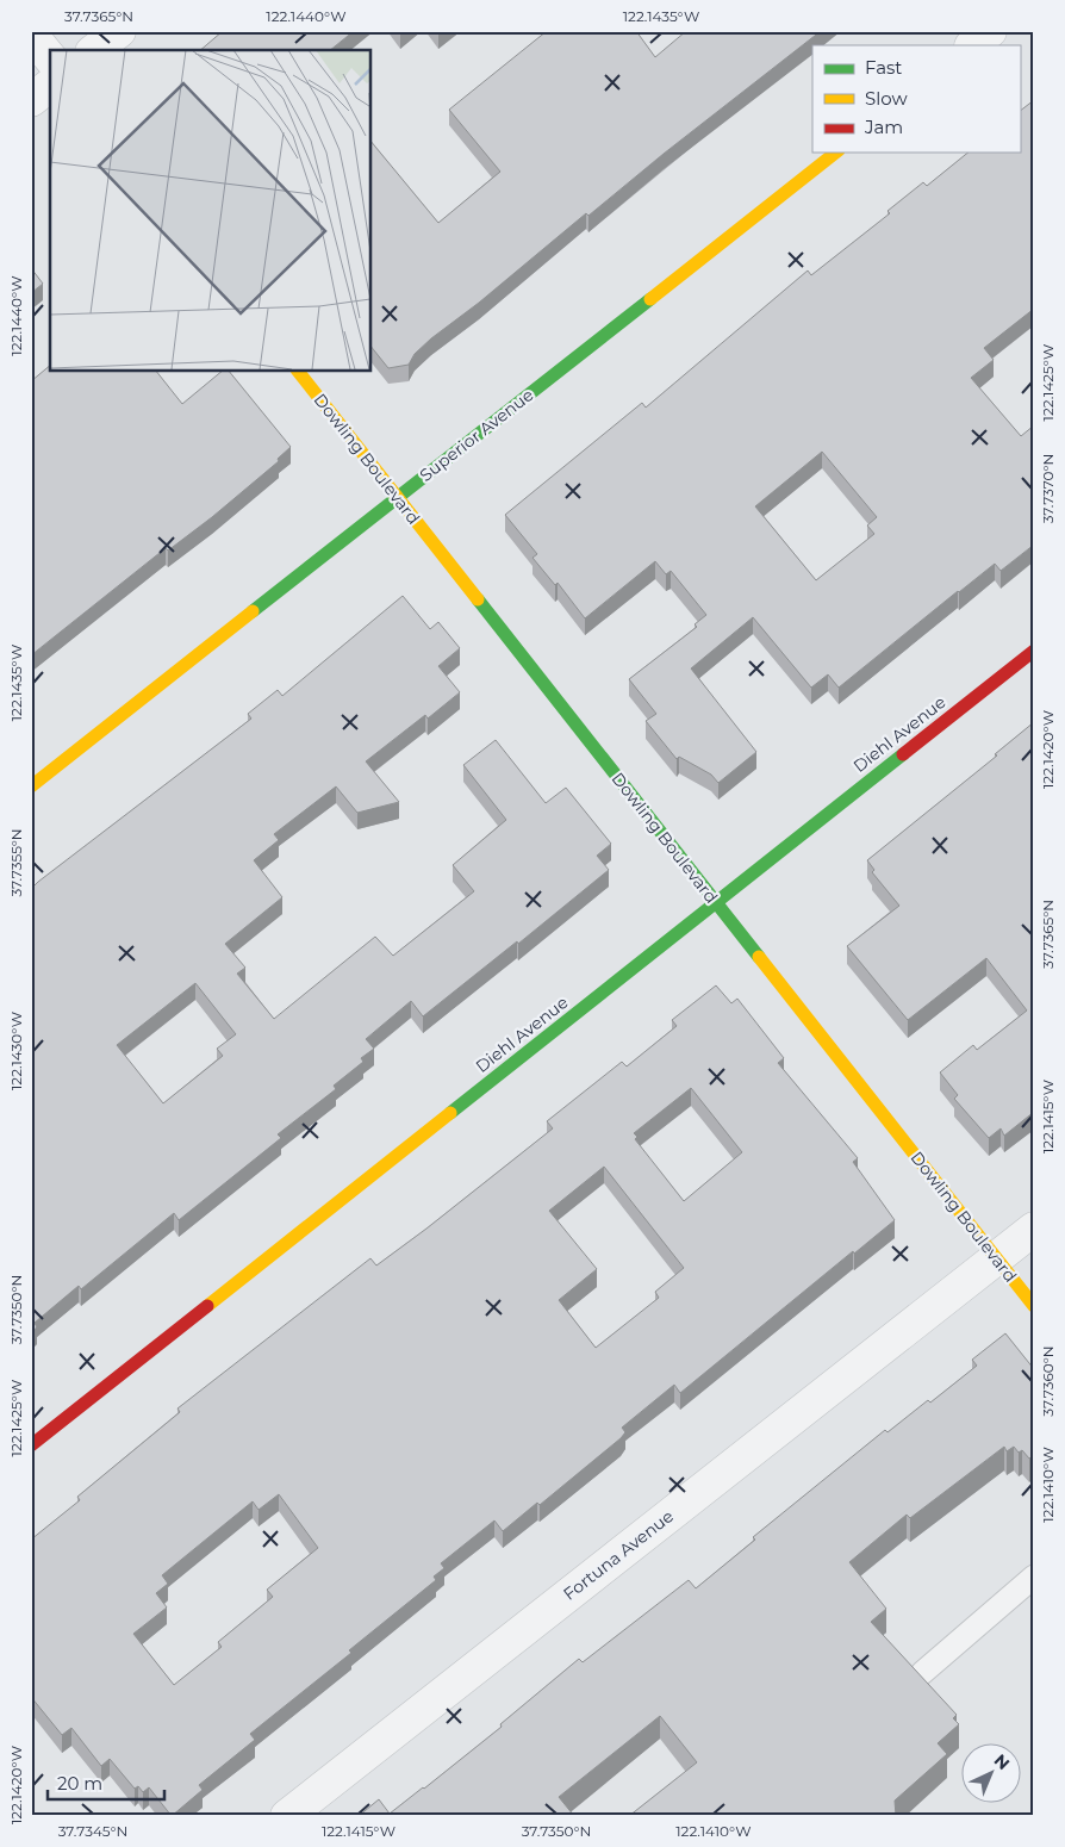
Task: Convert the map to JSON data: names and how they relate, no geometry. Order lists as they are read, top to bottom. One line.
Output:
{"streets":{"street":["Superior Avenue","Dowling Boulevard","Diehl Avenue","Fortuna Avenue"]},"crossings":[["Superior Avenue","Dowling Boulevard"],["Dowling Boulevard","Diehl Avenue"],["Dowling Boulevard","Fortuna Avenue"]],"legend":["Fast","Slow","Jam"],"scale_bar":"20 m","north":"top right","coordinates":["37.7365°N","122.1440°W","122.1435°W","122.1425°W","37.7370°N","122.1420°W","37.7355°N","122.1430°W","122.1415°W","37.7350°N","37.7360°N","122.1410°W","37.7345°N"]}
